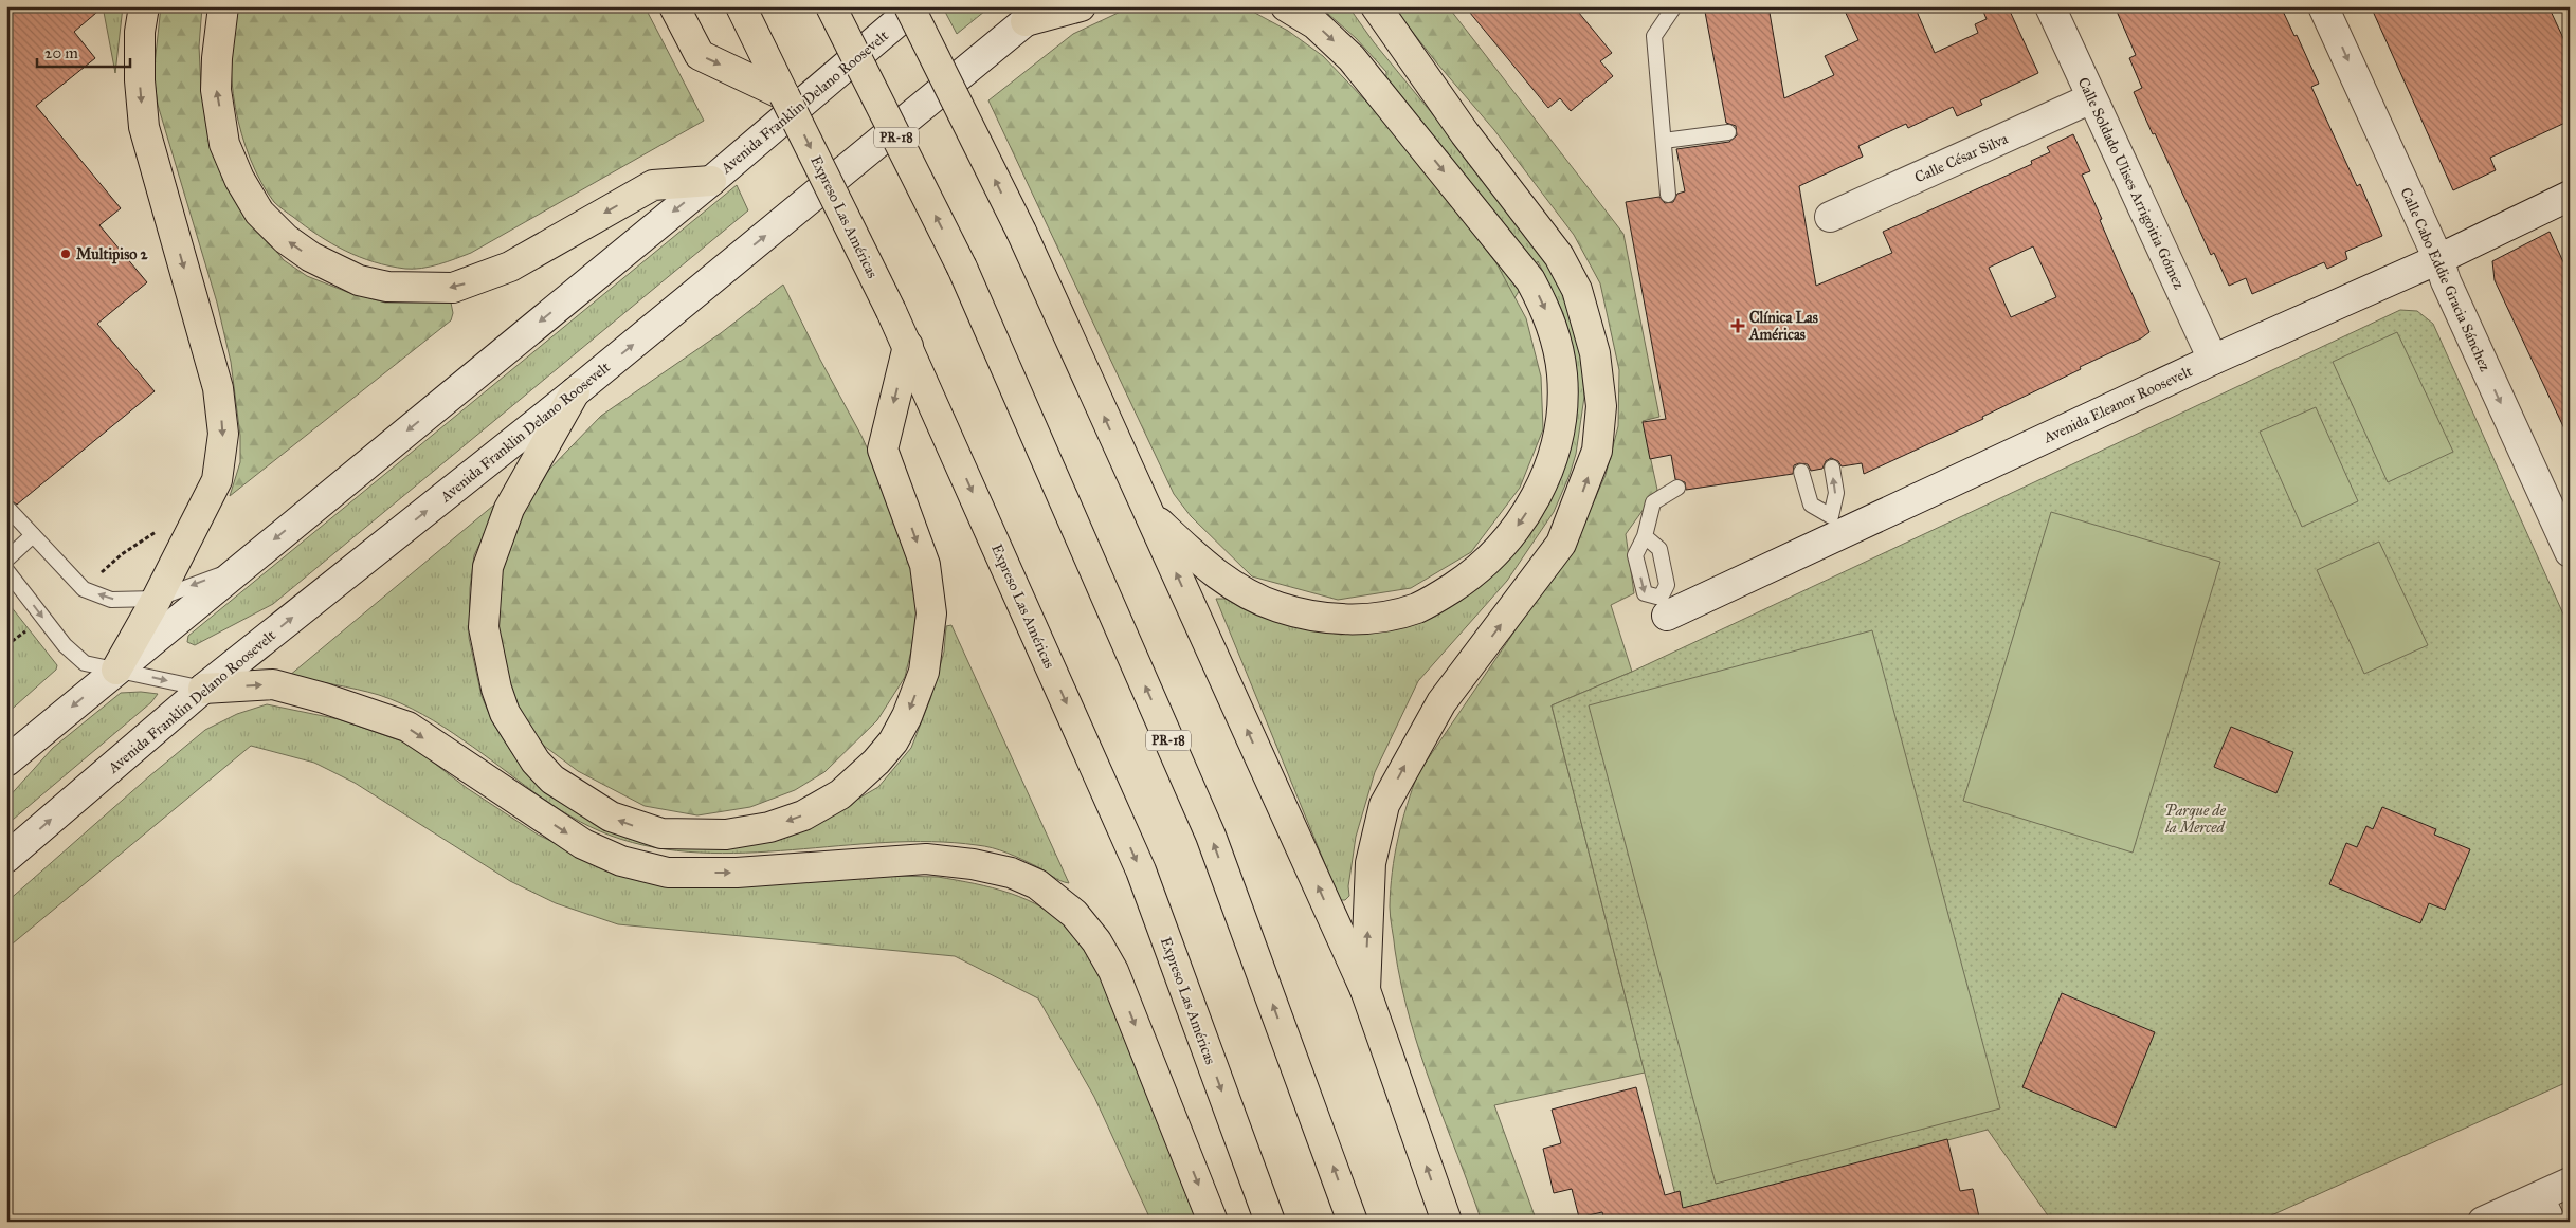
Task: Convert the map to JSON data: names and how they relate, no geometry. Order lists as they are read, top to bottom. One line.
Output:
{"streets":{"highway":["PR-18","Expreso Las Américas"],"main road":["Avenida Franklin Delano Roosevelt","Calle César Silva","Calle Soldado Ulises Arrigoitia Gómez","Calle Cabo Eddie Gracia Sánchez","Avenida Eleanor Roosevelt"]},"crossings":[["Calle César Silva","Calle Soldado Ulises Arrigoitia Gómez"],["Calle Soldado Ulises Arrigoitia Gómez","Avenida Eleanor Roosevelt"],["Calle Cabo Eddie Gracia Sánchez","Avenida Eleanor Roosevelt"]],"one_way":["Calle Cabo Eddie Gracia Sánchez"],"parks":["Parque de la Merced"],"places":{"other":["Multipiso 2"],"health":["Clínica Las Américas"]},"scale_bar":"20 m"}
